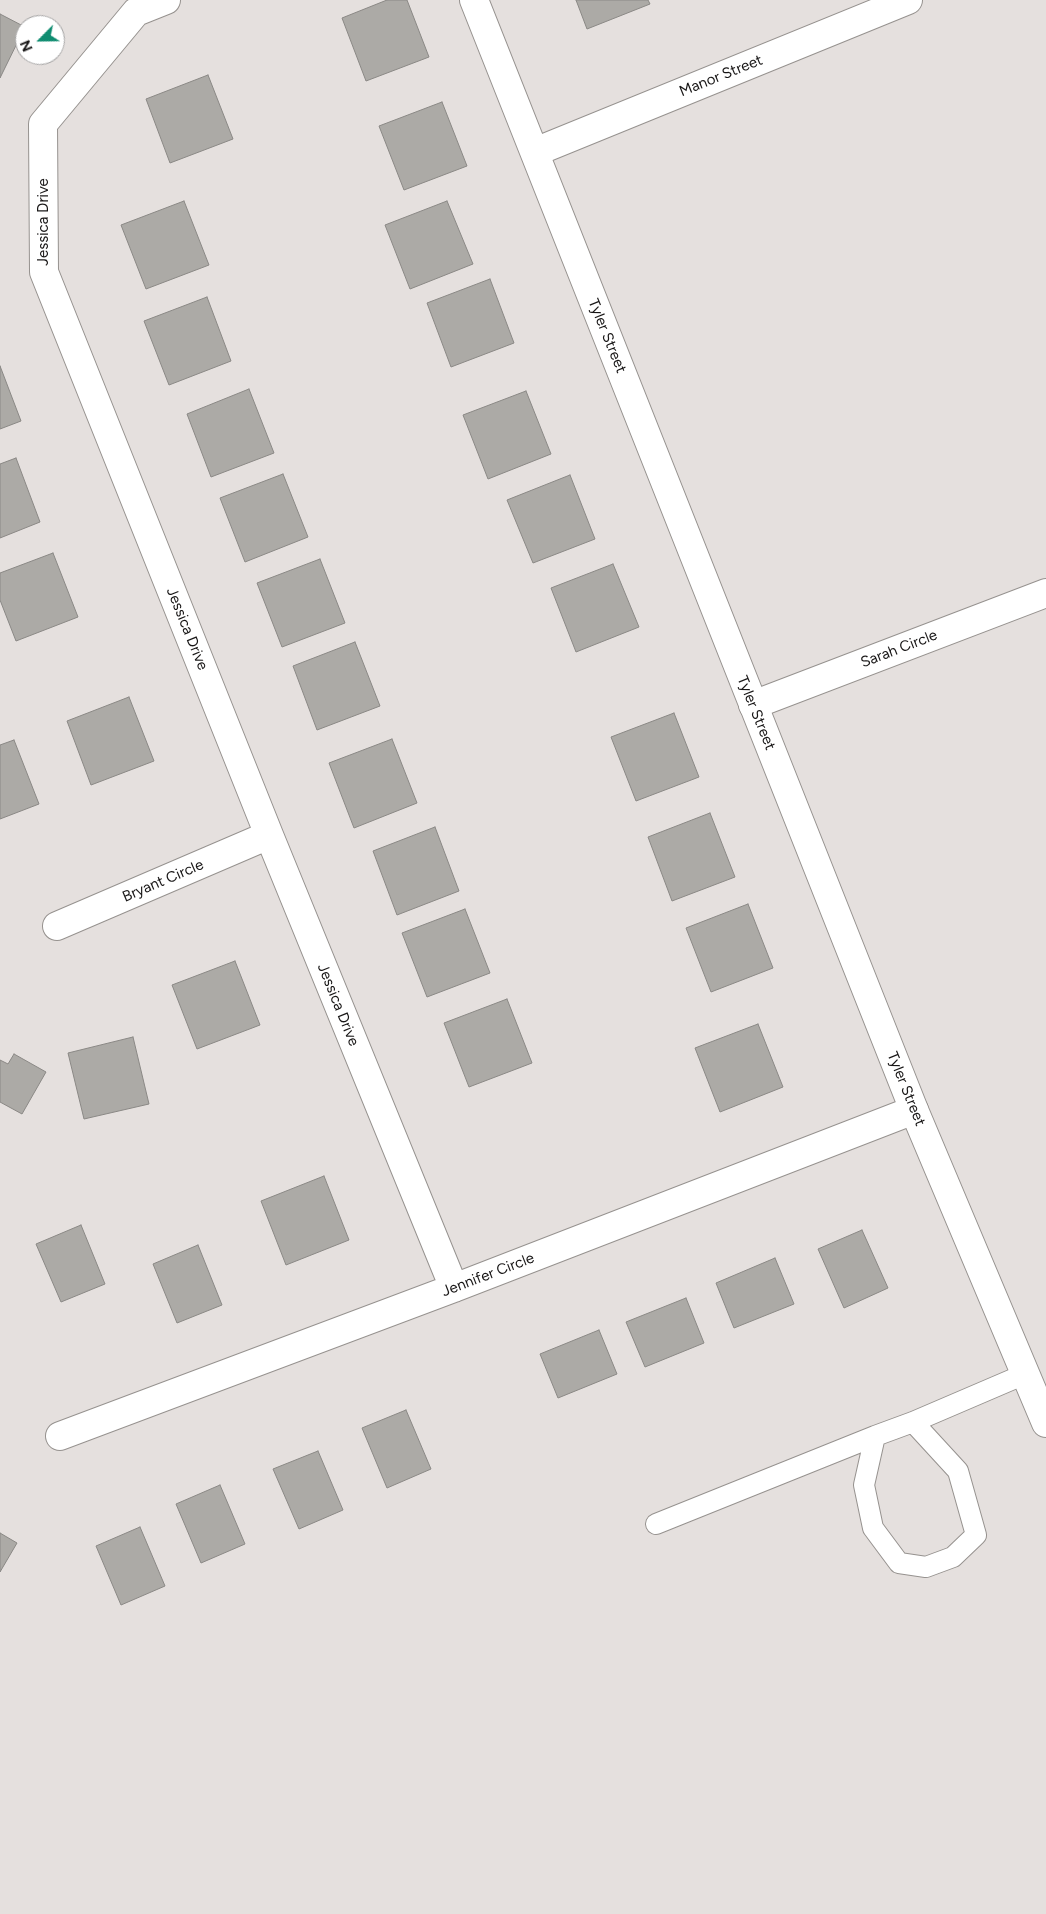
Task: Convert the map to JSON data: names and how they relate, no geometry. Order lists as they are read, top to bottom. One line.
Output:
{"streets":{"street":["Manor Street","Jessica Drive","Tyler Street","Sarah Circle","Bryant Circle","Jennifer Circle"]},"crossings":[["Manor Street","Tyler Street"],["Jessica Drive","Bryant Circle"],["Jessica Drive","Jennifer Circle"],["Tyler Street","Sarah Circle"],["Tyler Street","Jennifer Circle"]],"north":"bottom left"}
